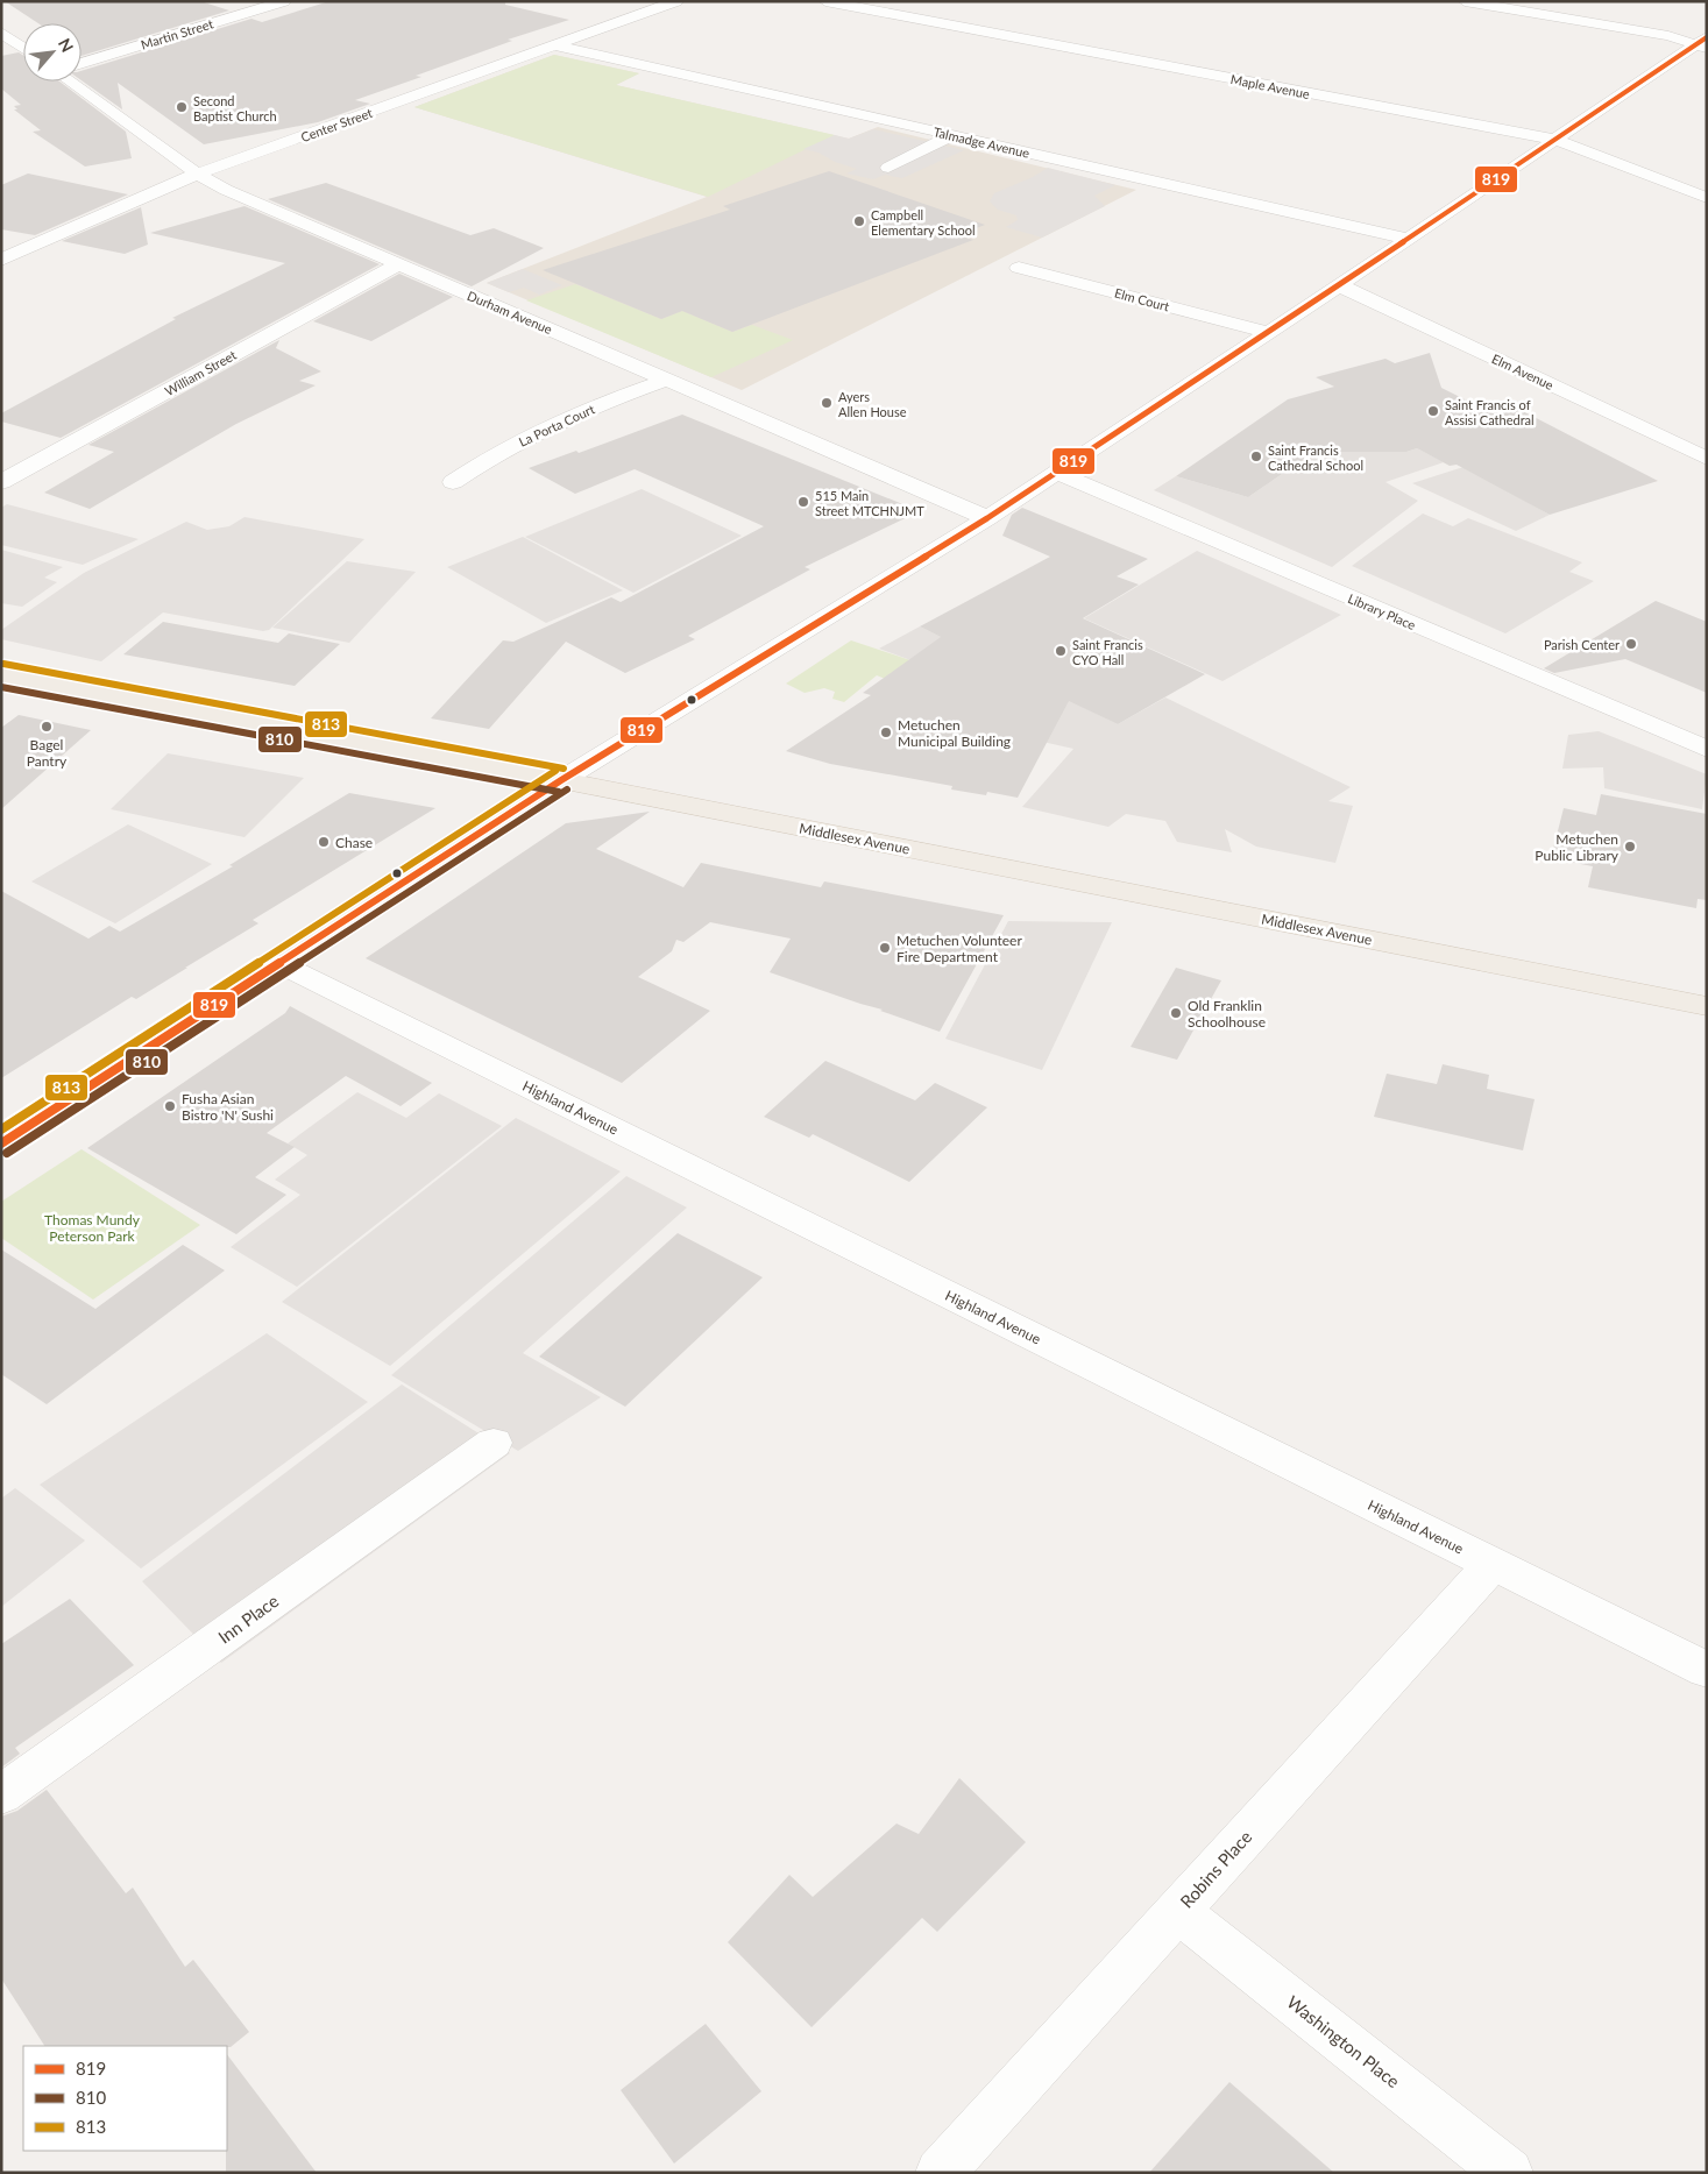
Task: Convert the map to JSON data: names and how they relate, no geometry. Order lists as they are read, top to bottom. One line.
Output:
{"streets":{"main road":["Middlesex Avenue"],"street":["Martin Street","Maple Avenue","Center Street","Talmadge Avenue","Elm Court","Durham Avenue","Elm Avenue","William Street","La Porta Court","Library Place","Highland Avenue","Inn Place","Robins Place","Washington Place"]},"crossings":[["Center Street","Talmadge Avenue"],["Center Street","Durham Avenue"],["Durham Avenue","William Street"],["Durham Avenue","La Porta Court"],["Highland Avenue","Robins Place"],["Robins Place","Washington Place"]],"parks":["Thomas Mundy Peterson Park"],"places":["Second Baptist Church","Campbell Elementary School","Ayers Allen House","Saint Francis of Assisi Cathedral","Saint Francis Cathedral School","515 Main Street MTCHNJMT","Parish Center","Saint Francis CYO Hall","Bagel Pantry","Metuchen Municipal Building","Chase","Metuchen Public Library","Metuchen Volunteer Fire Department","Old Franklin Schoolhouse","Fusha Asian Bistro 'N' Sushi"],"lines":["transit line 819","transit line 813","transit line 810"],"legend":["819","810","813"],"north":"top right"}
